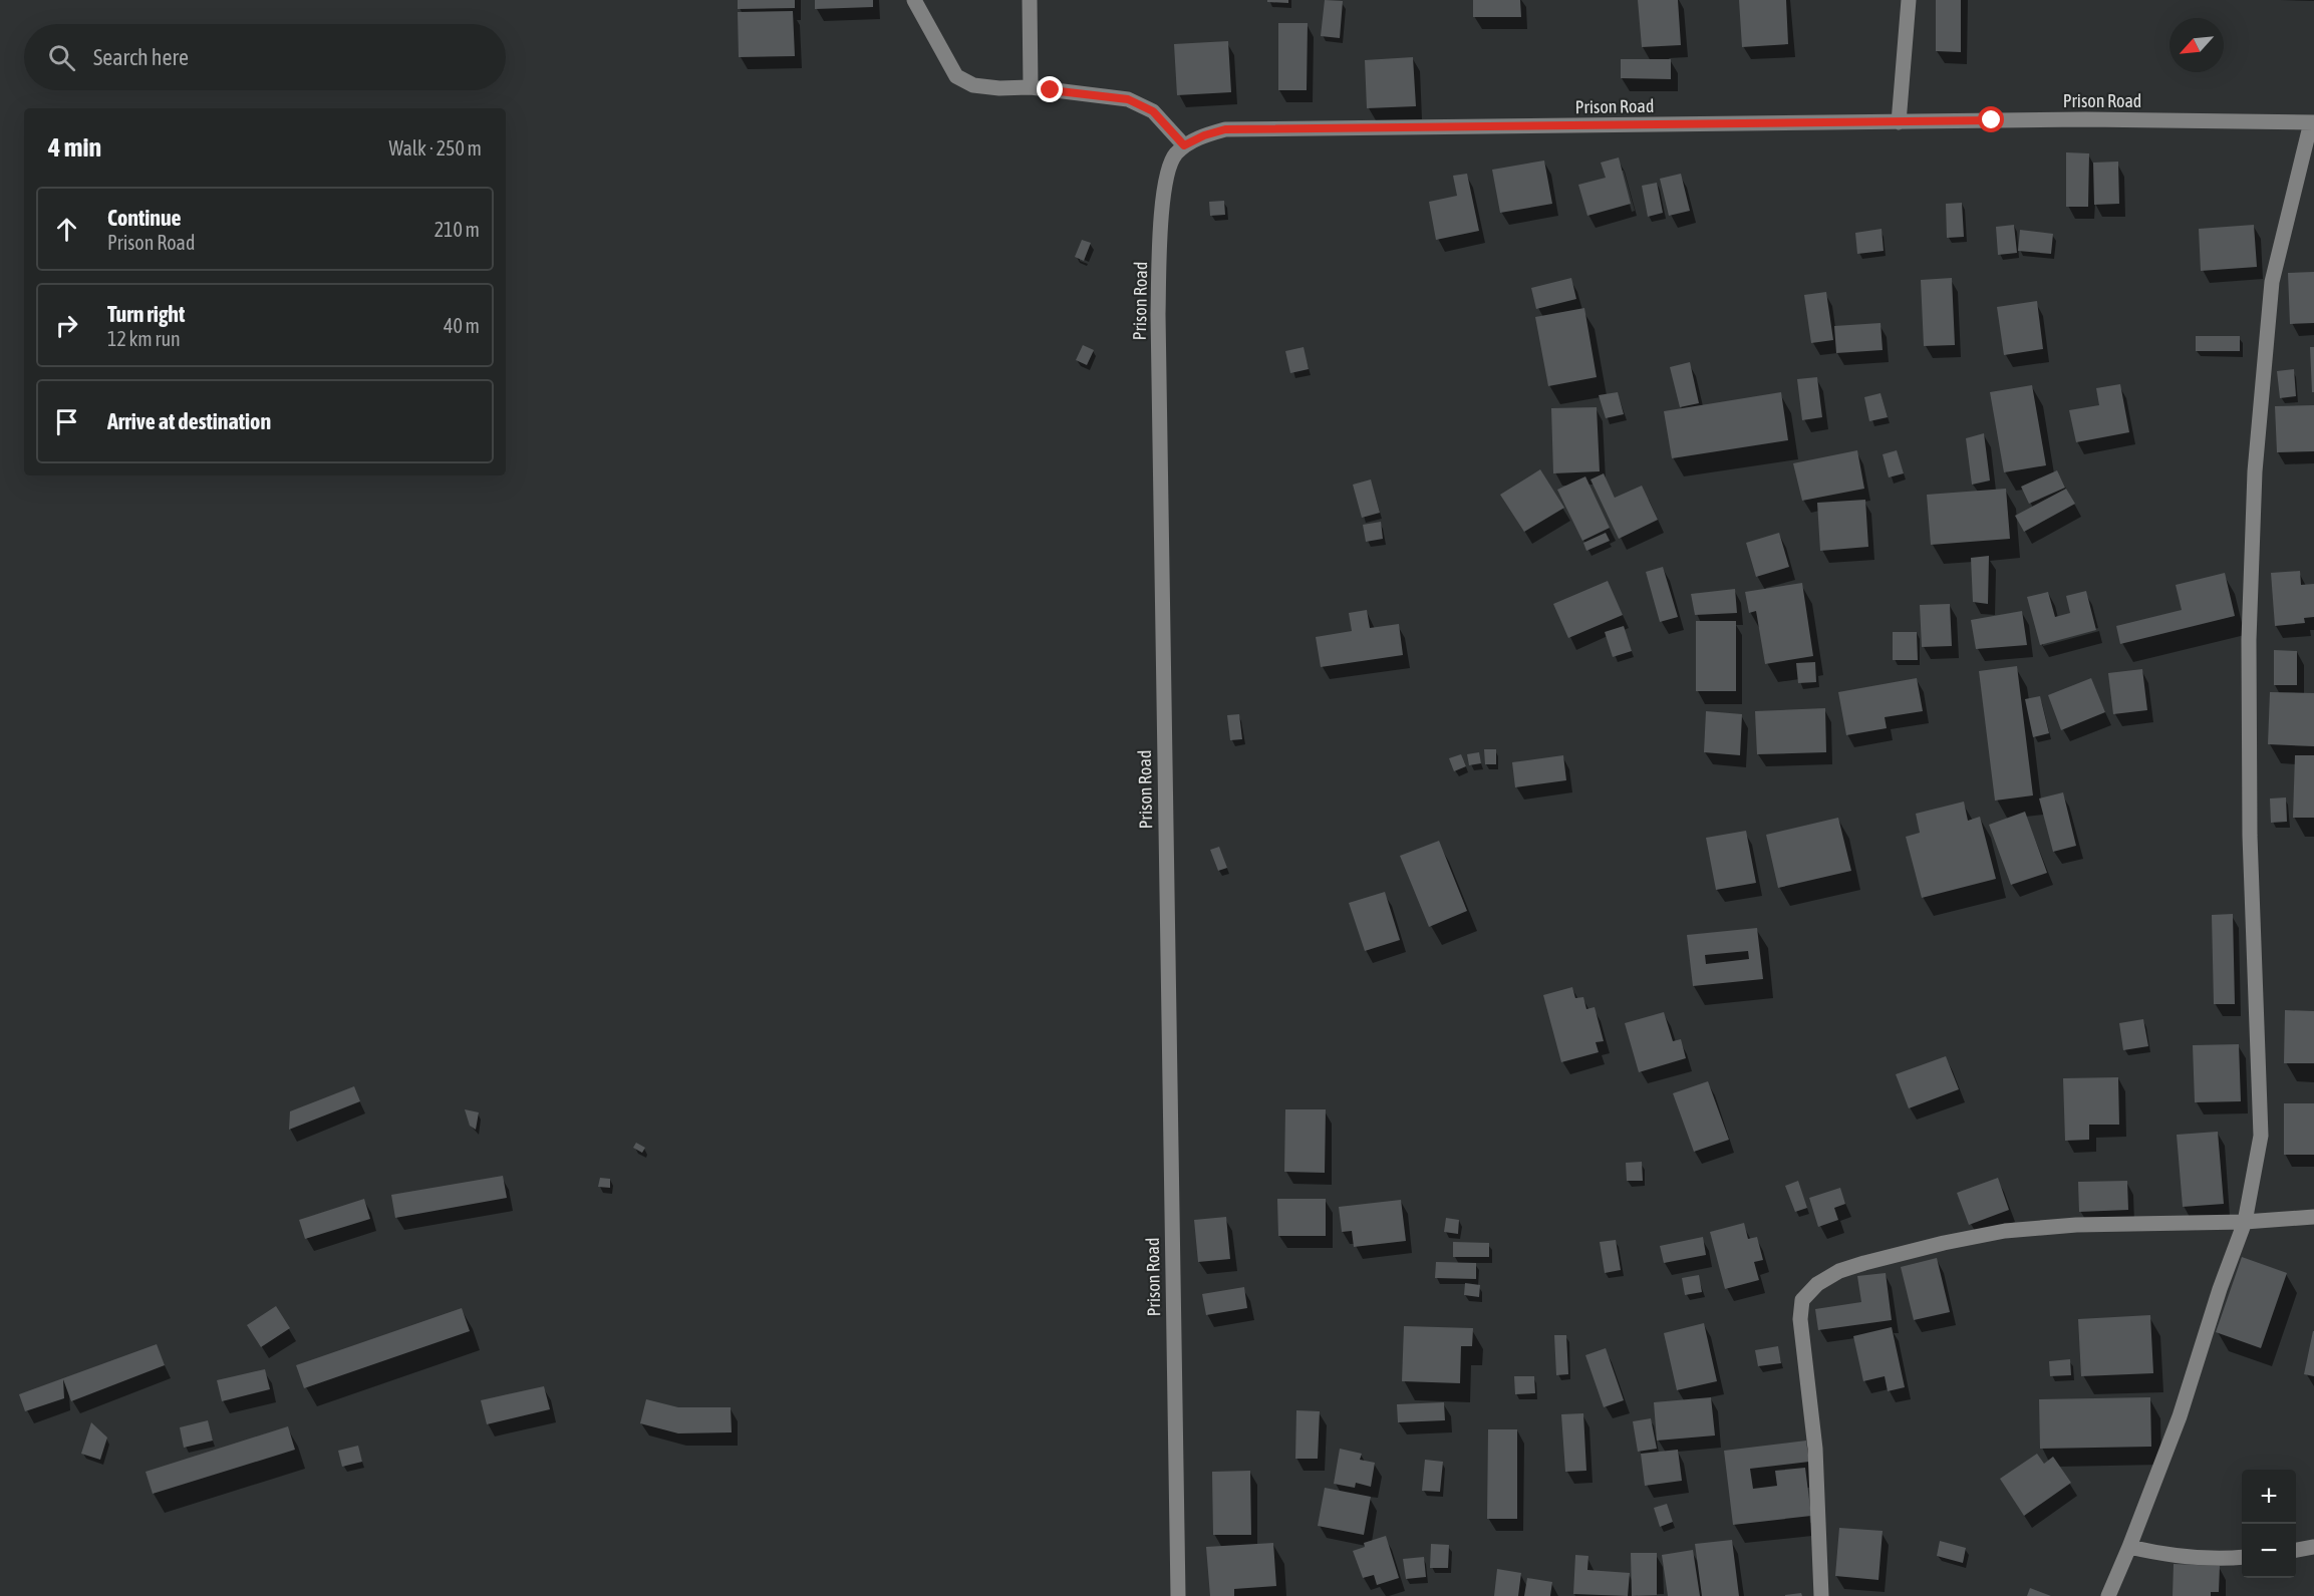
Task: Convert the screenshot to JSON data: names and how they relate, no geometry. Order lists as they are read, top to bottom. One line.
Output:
{"streets":{"street":["Prison Road"]},"north":"bottom left","page":{"search":"Search here","heading":["4 min","Walk · 250 m"],"list":[["Continue","Prison Road","210 m"],["Turn right","12 km run","40 m"],"Arrive at destination"],"map_buttons":["+","−"]}}
